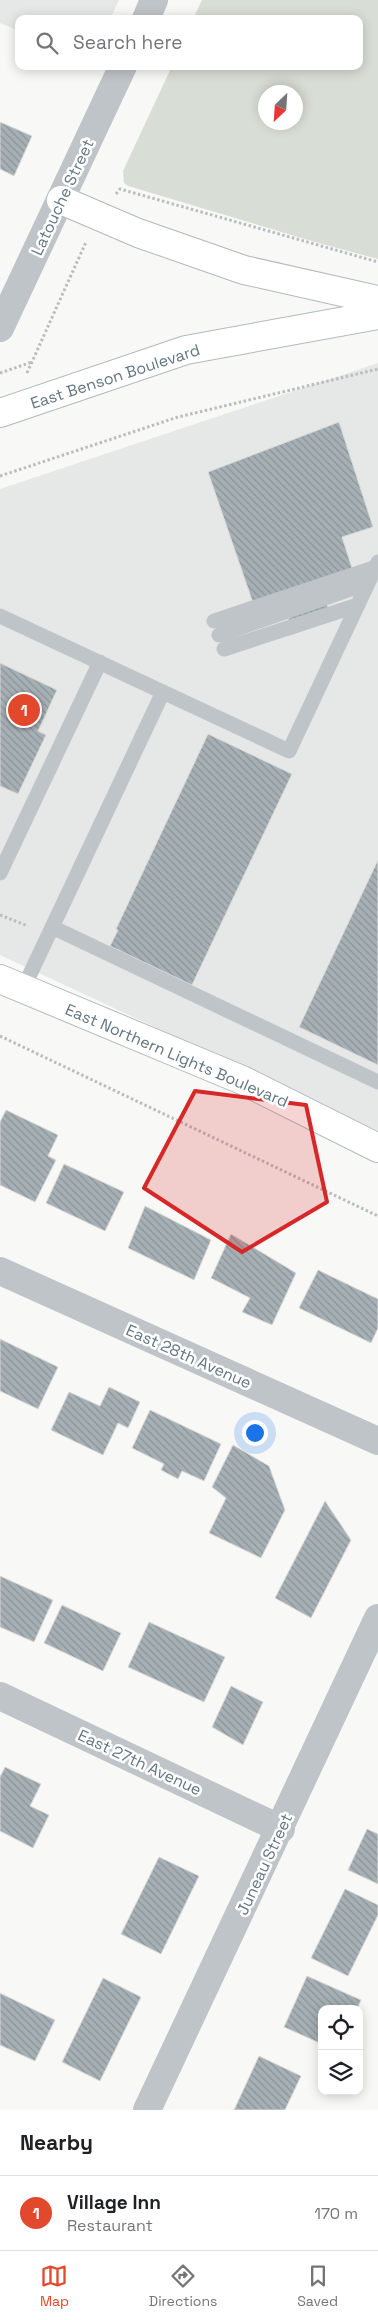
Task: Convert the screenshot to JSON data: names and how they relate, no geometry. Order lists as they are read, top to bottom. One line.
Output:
{"streets":{"main road":["East Benson Boulevard","East Northern Lights Boulevard"],"street":["Latouche Street","East 28th Avenue","East 27th Avenue","Juneau Street"]},"crossings":[["East 27th Avenue","Juneau Street"]],"north":"bottom left","page":{"search":"Search here","pins":"1","heading":"Nearby","list":[{"mark":"1","name":"Village Inn","note":"Restaurant","value":"170 m"}],"nav":["Map","Directions","Saved"]}}
